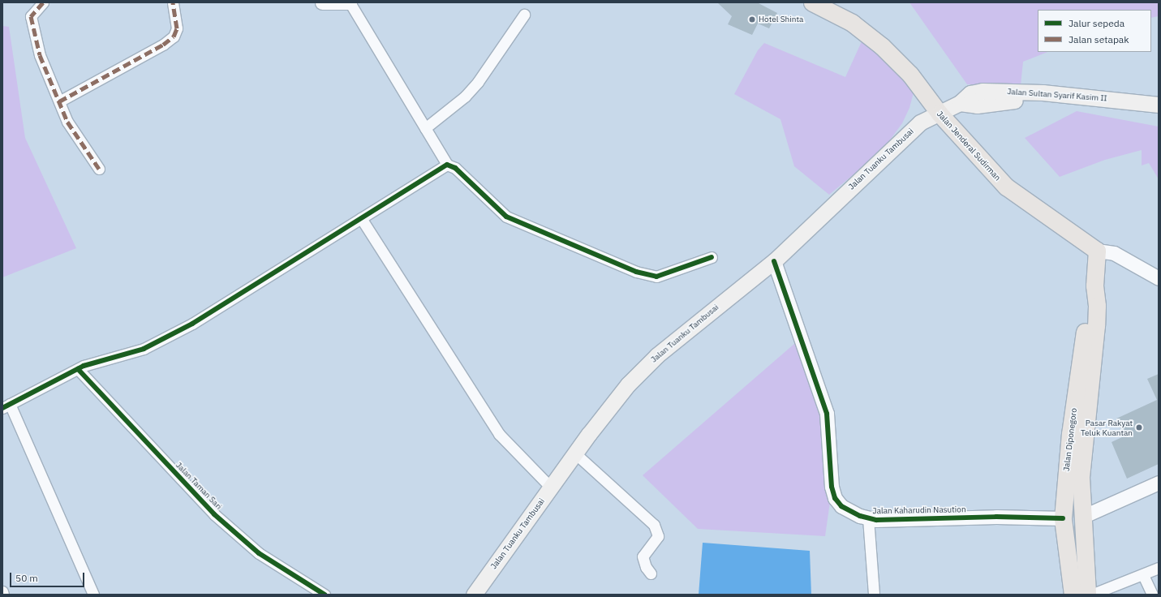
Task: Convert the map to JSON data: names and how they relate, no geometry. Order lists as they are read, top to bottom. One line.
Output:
{"streets":{"main road":["Jalan Sultan Syarif Kasim II","Jalan Jenderal Sudirman","Jalan Tuanku Tambusai","Jalan Diponegoro"],"street":["Jalan Taman Sari","Jalan Kaharudin Nasution"]},"crossings":[["Jalan Sultan Syarif Kasim II","Jalan Jenderal Sudirman"],["Jalan Sultan Syarif Kasim II","Jalan Tuanku Tambusai"],["Jalan Jenderal Sudirman","Jalan Tuanku Tambusai"],["Jalan Jenderal Sudirman","Jalan Diponegoro"],["Jalan Tuanku Tambusai","Jalan Kaharudin Nasution"],["Jalan Diponegoro","Jalan Kaharudin Nasution"]],"places":["Hotel Shinta","Pasar Rakyat Teluk Kuantan"],"legend":["Jalur sepeda","Jalan setapak"],"scale_bar":"50 m"}
